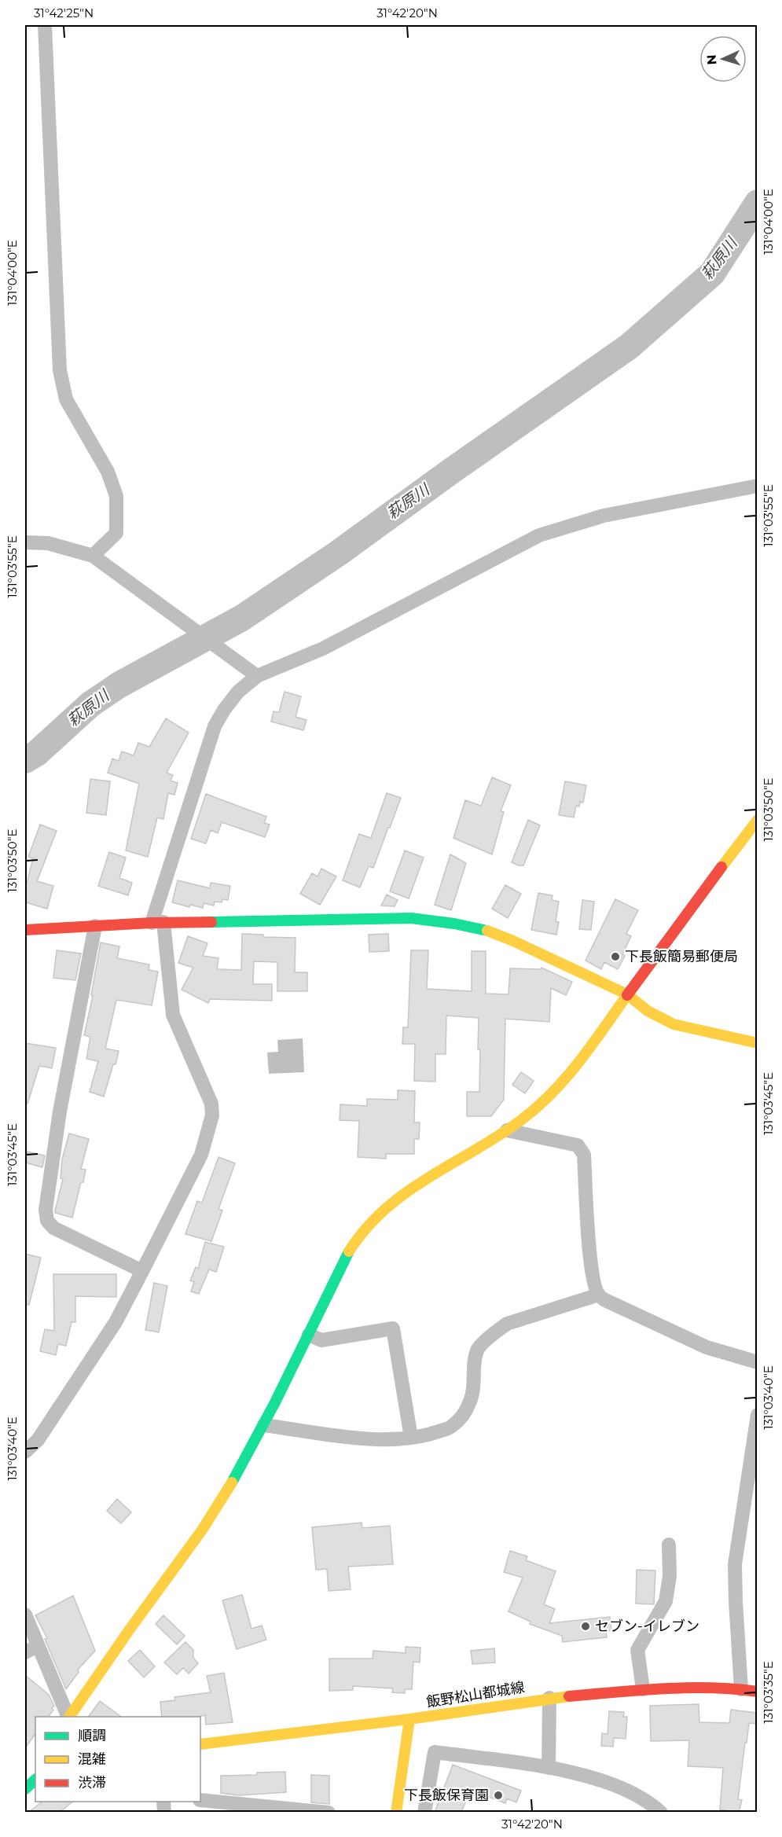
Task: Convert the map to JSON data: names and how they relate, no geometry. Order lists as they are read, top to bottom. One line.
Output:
{"streets":{"street":["飯野松山都城線"]},"water":["萩原川"],"places":["下長飯簡易郵便局","セブン-イレブン","下長飯保育園"],"legend":["順調","混雑","渋滞"],"north":"left","coordinates":["31°42'25\"N","31°42'20\"N","131°04'00\"E","131°03'55\"E","131°03'50\"E","131°03'45\"E","131°03'40\"E","131°03'35\"E"]}
